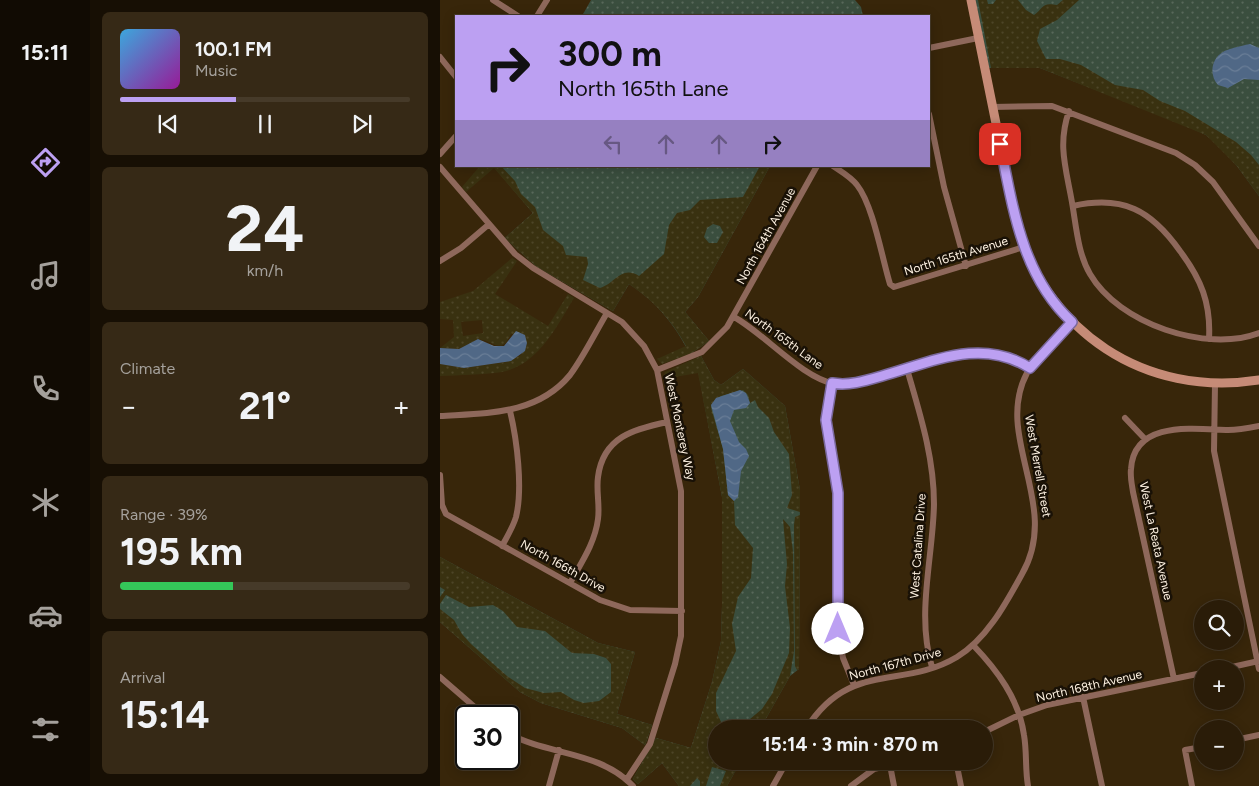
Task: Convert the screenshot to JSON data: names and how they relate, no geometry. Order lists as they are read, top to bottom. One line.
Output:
{"streets":{"street":["North 164th Avenue","North 165th Avenue","North 165th Lane","West Monterey Way","West Merrell Street","West La Reata Avenue","West Catalina Drive","North 166th Drive","North 167th Drive","North 168th Avenue"]},"crossings":[["North 164th Avenue","North 165th Lane"],["North 165th Lane","West Monterey Way"],["North 165th Lane","West Merrell Street"],["North 165th Lane","West Catalina Drive"],["West Monterey Way","North 166th Drive"],["West Merrell Street","North 167th Drive"],["West La Reata Avenue","North 168th Avenue"],["West Catalina Drive","North 167th Drive"]],"page":{"tabs":"15:11","turn":["300 m","North 165th Lane"],"song":["100.1 FM","Music"],"tile":[["24","km/h"],"Climate",["Range · 39%","195 km"],["Arrival","15:14"]],"heat":["−","21°","+"],"map_buttons":["+","−"],"limit":"30","trip":"15:14 · 3 min · 870 m"}}
